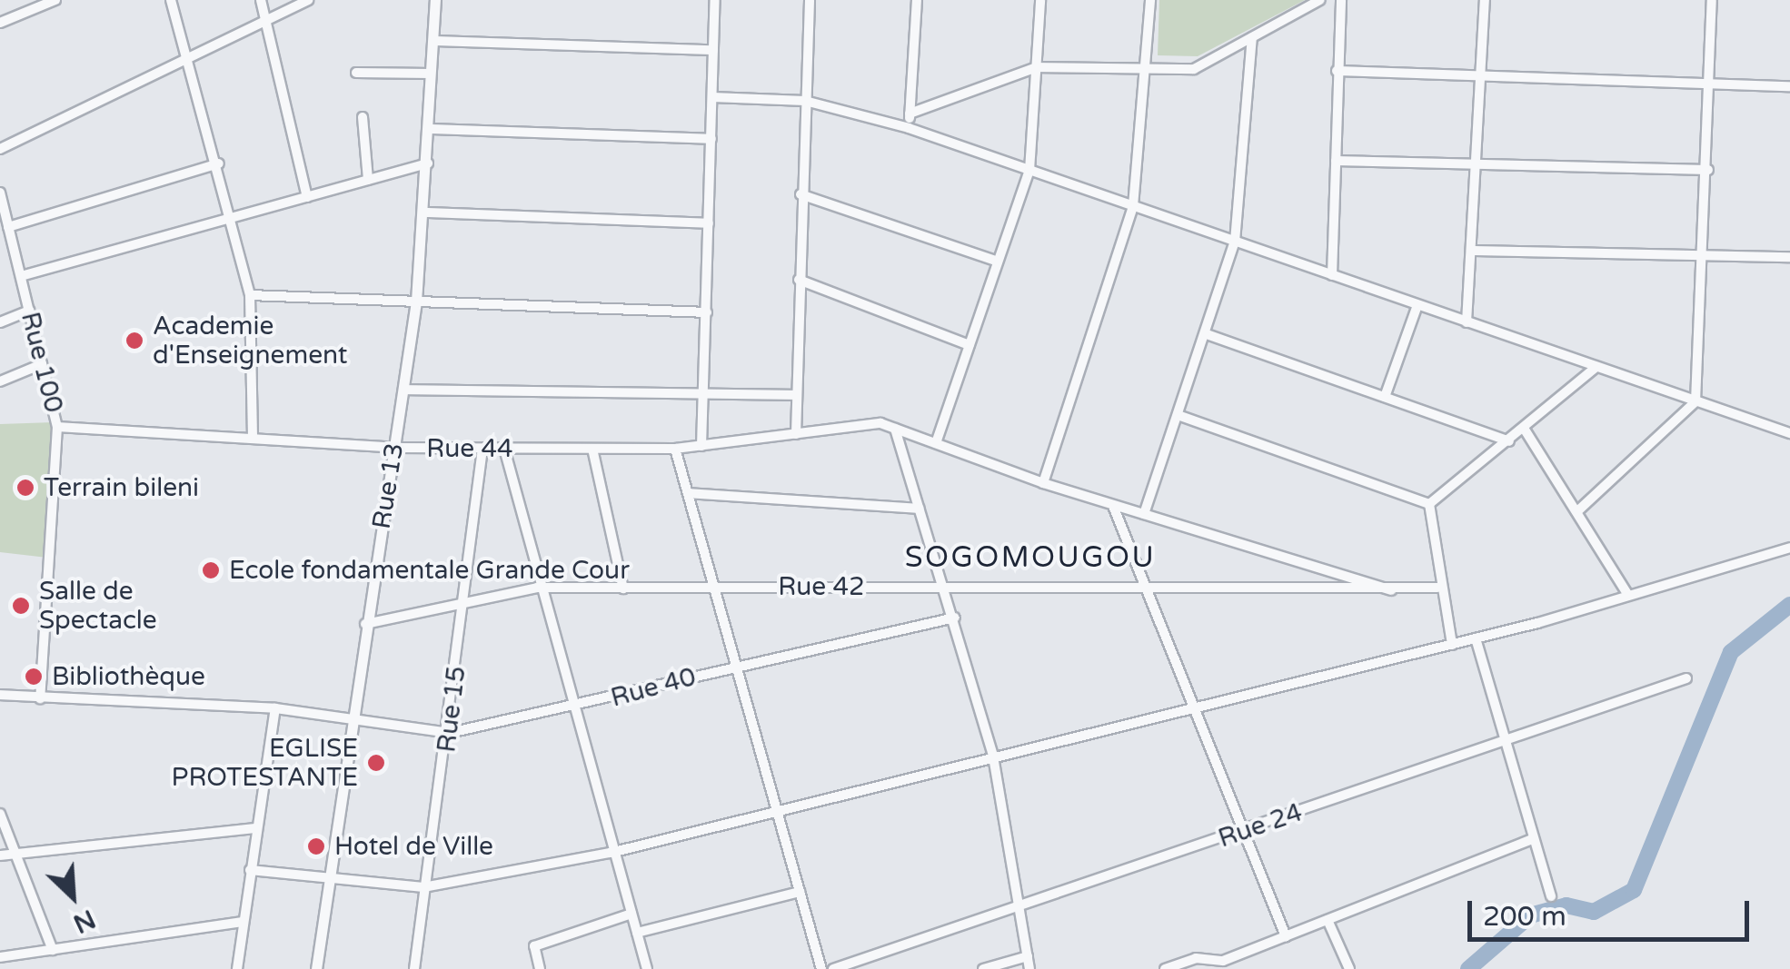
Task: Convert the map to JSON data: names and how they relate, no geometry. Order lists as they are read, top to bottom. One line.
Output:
{"streets":{"street":["Rue 100","Rue 44","Rue 13","Rue 42","Rue 40","Rue 15","Rue 24"]},"crossings":[["Rue 100","Rue 44"],["Rue 100","Rue 40"],["Rue 44","Rue 13"],["Rue 44","Rue 42"],["Rue 44","Rue 15"],["Rue 13","Rue 42"],["Rue 13","Rue 40"],["Rue 42","Rue 15"],["Rue 40","Rue 15"]],"districts":["SOGOMOUGOU"],"places":["Academie d'Enseignement","Terrain bileni","Ecole fondamentale Grande Cour","Salle de Spectacle","Bibliothèque","EGLISE PROTESTANTE","Hotel de Ville"],"scale_bar":"200 m","north":"bottom right"}
